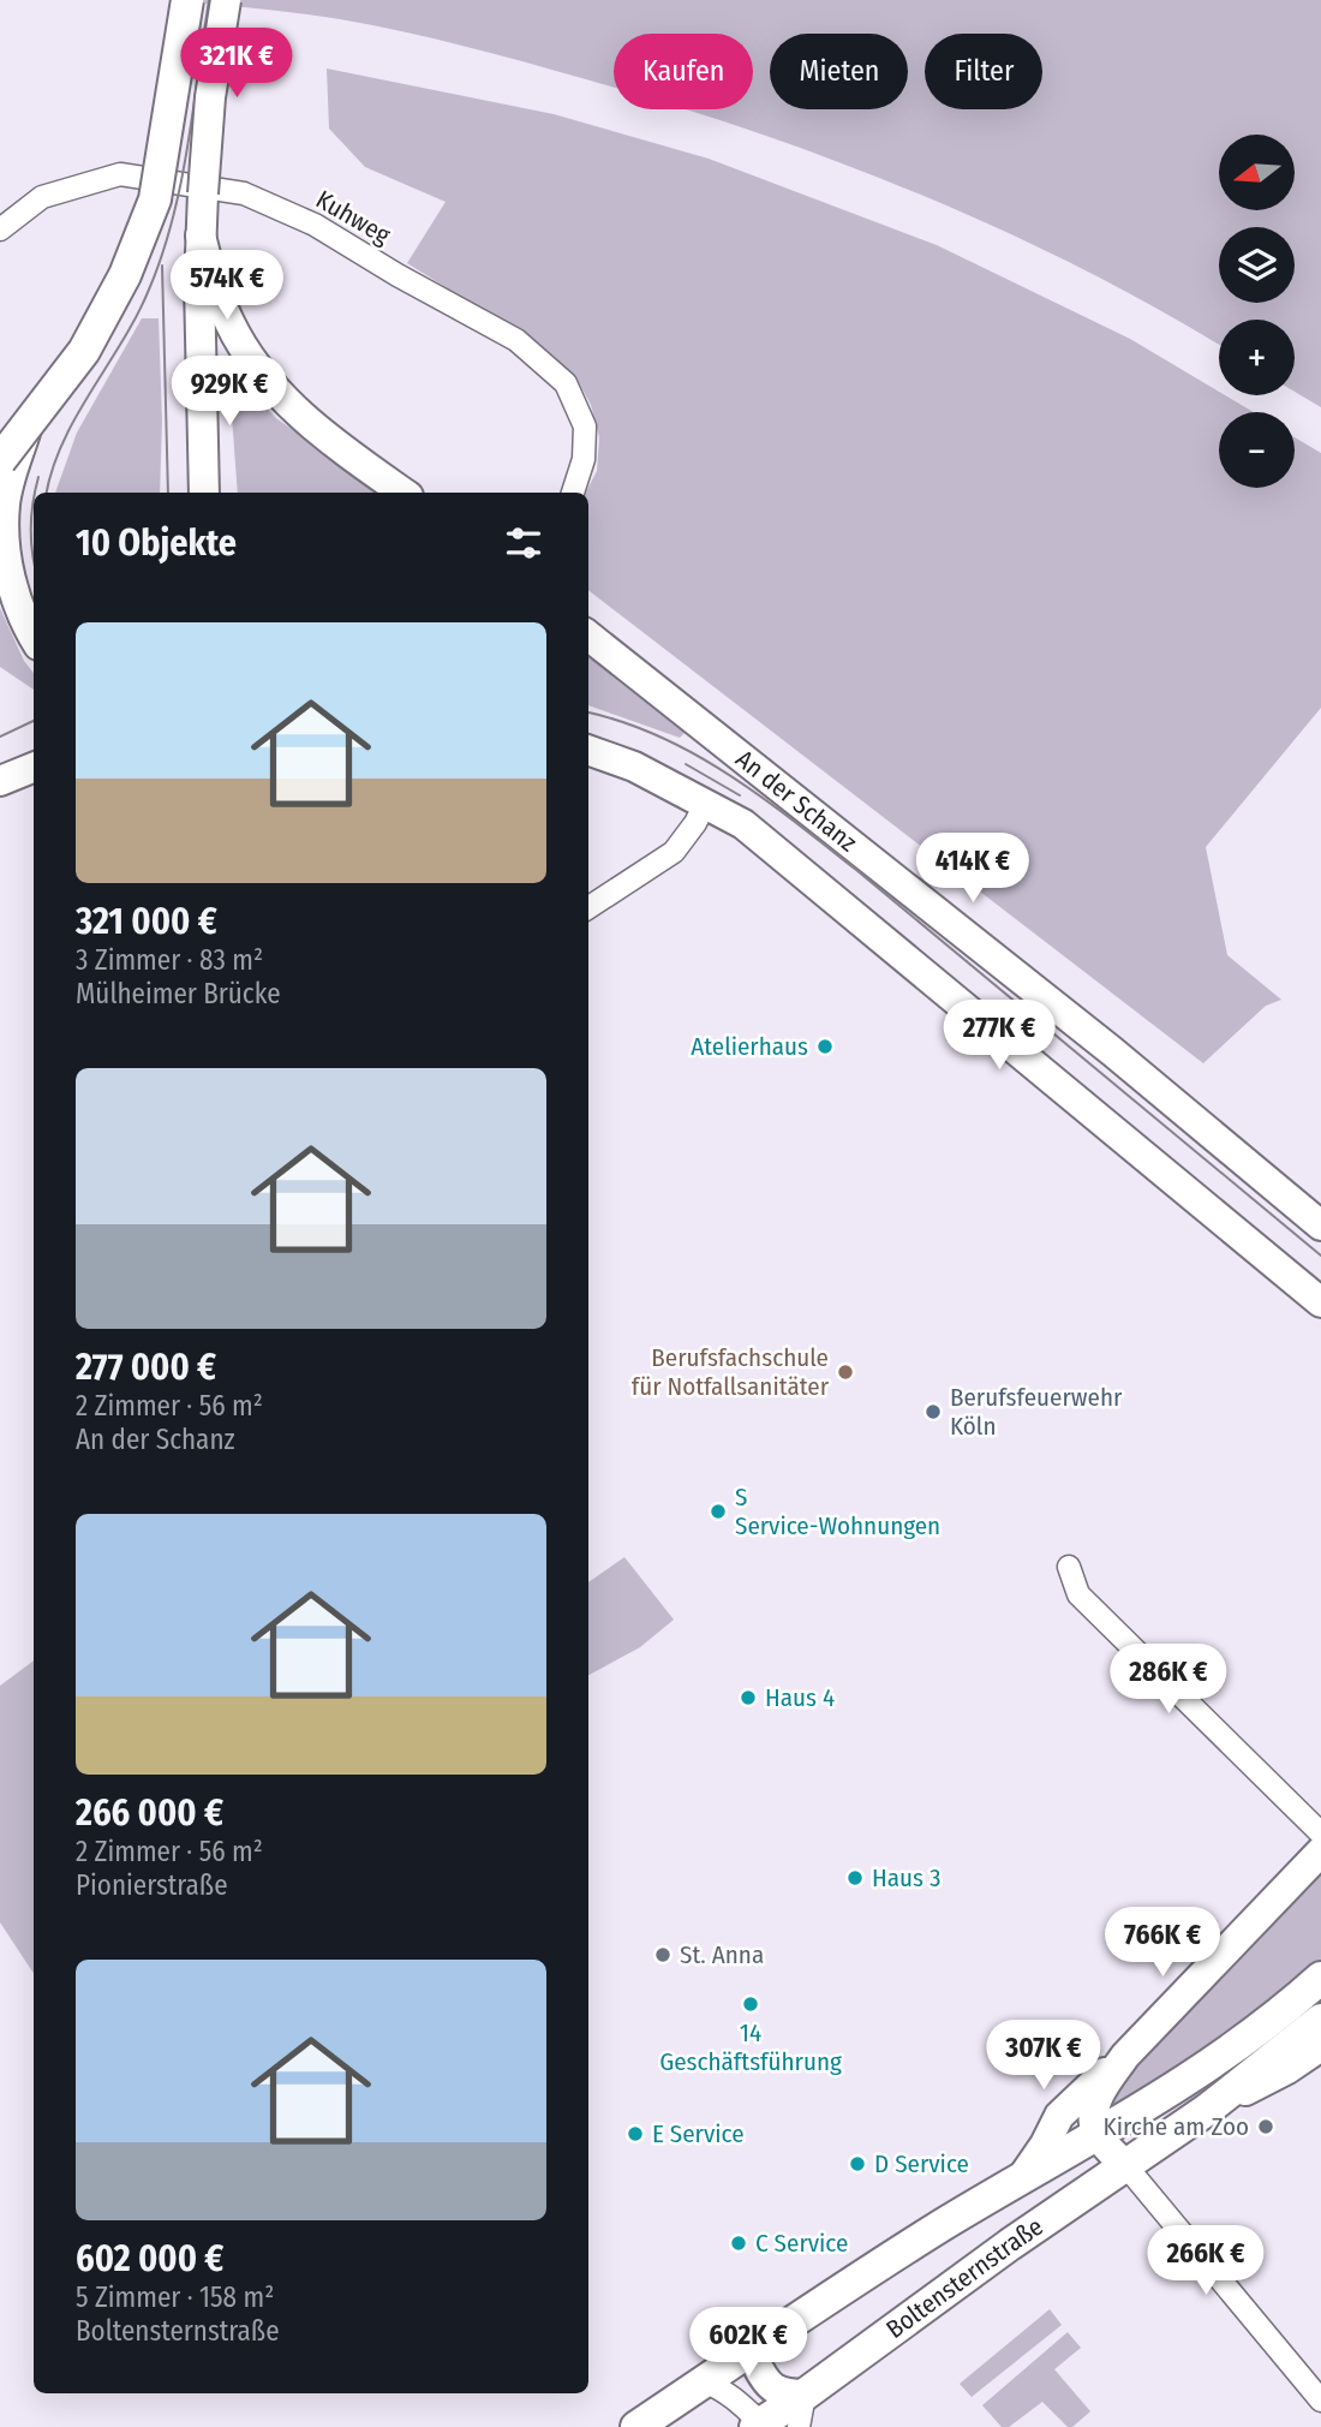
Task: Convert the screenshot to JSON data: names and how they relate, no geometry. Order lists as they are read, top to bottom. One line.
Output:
{"streets":{"main road":["An der Schanz","Boltensternstraße"],"street":["Kuhweg"]},"places":["Atelierhaus","Berufsfachschule für Notfallsanitäter","Berufsfeuerwehr Köln","S Service-Wohnungen","Haus 4","Haus 3","St. Anna","14 Geschäftsführung","Kirche am Zoo","E Service","D Service","C Service"],"north":"left","page":{"price":["321K €","574K €","929K €","414K €","277K €","286K €","766K €","307K €","266K €","602K €"],"chip":["Kaufen","Mieten","Filter"],"map_buttons":["+","−"],"heading":"10 Objekte","list":[{"name":"321 000 €","note":"3 Zimmer · 83 m² · Mülheimer Brücke"},{"name":"277 000 €","note":"2 Zimmer · 56 m² · An der Schanz"},{"name":"266 000 €","note":"2 Zimmer · 56 m² · Pionierstraße"},{"name":"602 000 €","note":"5 Zimmer · 158 m² · Boltensternstraße"}]}}
